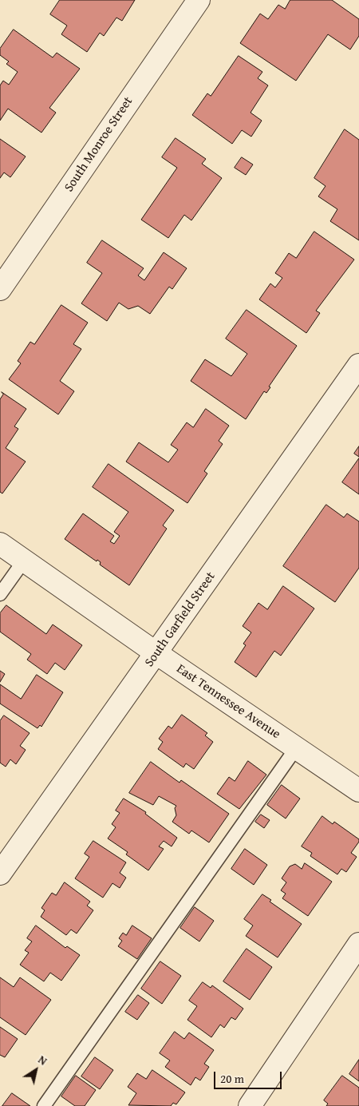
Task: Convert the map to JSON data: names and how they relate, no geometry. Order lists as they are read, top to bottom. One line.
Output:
{"streets":{"street":["South Monroe Street","South Garfield Street","East Tennessee Avenue"]},"crossings":[["South Garfield Street","East Tennessee Avenue"]],"scale_bar":"20 m","north":"top right"}
